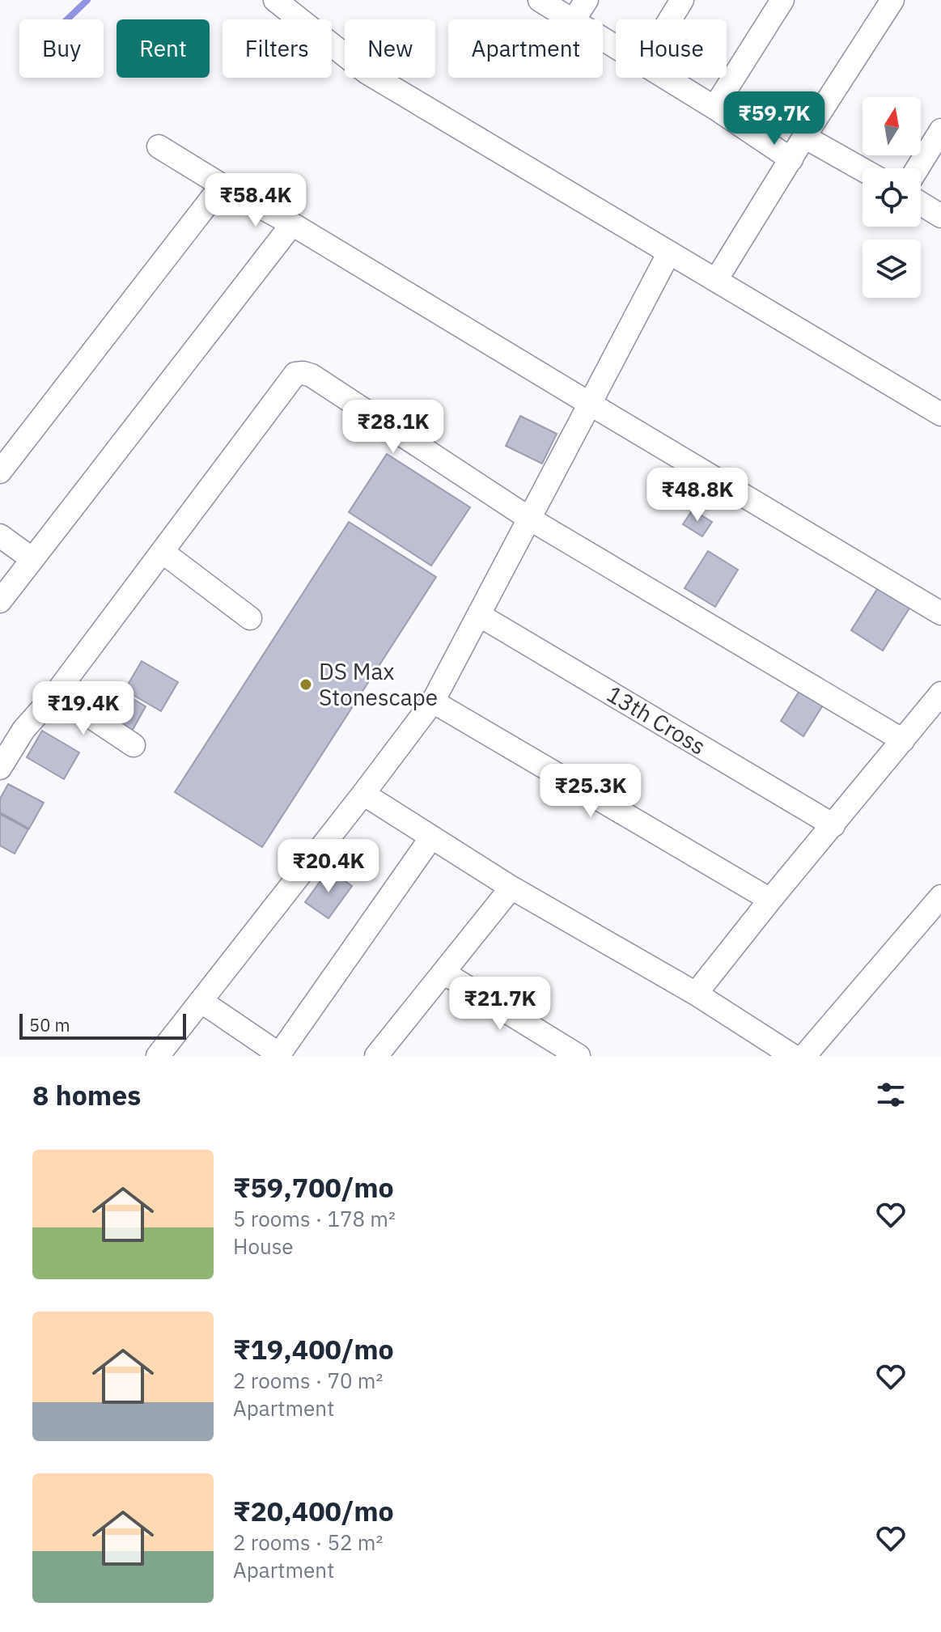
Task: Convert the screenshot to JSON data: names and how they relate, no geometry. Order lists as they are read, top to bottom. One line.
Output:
{"streets":{"street":["13th Cross"]},"places":["DS Max Stonescape"],"scale_bar":"50 m","north":"top","page":{"chip":["Buy","Rent","Filters","New","Apartment","House"],"price":["₹59.7K","₹58.4K","₹28.1K","₹48.8K","₹19.4K","₹25.3K","₹20.4K","₹21.7K"],"scale":"50 m","heading":"8 homes","list":[{"name":"₹59,700/mo","note":"5 rooms · 178 m² · House"},{"name":"₹19,400/mo","note":"2 rooms · 70 m² · Apartment"},{"name":"₹20,400/mo","note":"2 rooms · 52 m² · Apartment"}]}}
